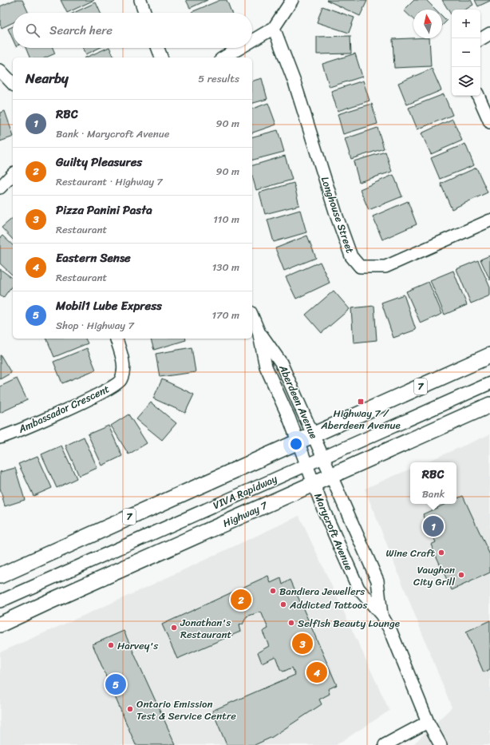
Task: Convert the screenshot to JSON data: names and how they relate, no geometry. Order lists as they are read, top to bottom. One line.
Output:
{"streets":{"main road":["7","Highway 7"],"street":["Longhouse Street","Aberdeen Avenue","Ambassador Crescent","VIVA Rapidway","Marycroft Avenue"]},"crossings":[["7","Aberdeen Avenue"],["7","Marycroft Avenue"],["Aberdeen Avenue","VIVA Rapidway"],["Aberdeen Avenue","Highway 7"],["Aberdeen Avenue","Marycroft Avenue"],["VIVA Rapidway","Marycroft Avenue"],["Highway 7","Marycroft Avenue"]],"places":{"transit":["Highway 7 / Aberdeen Avenue"],"other":["Wine Craft","Vaughan City Grill","Bandiera Jewellers","Addicted Tattoos","Selfish Beauty Lounge","Jonathan's Restaurant","Harvey's","Ontario Emission Test & Service Centre"]},"north":"top","page":{"map_buttons":["+","−"],"search":"Search here","heading":["Nearby","5 results"],"list":[{"mark":"1","name":"RBC","note":"Bank · Marycroft Avenue","value":"90 m"},{"mark":"2","name":"Guilty Pleasures","note":"Restaurant · Highway 7","value":"90 m"},{"mark":"3","name":"Pizza Panini Pasta","note":"Restaurant","value":"110 m"},{"mark":"4","name":"Eastern Sense","note":"Restaurant","value":"130 m"},{"mark":"5","name":"Mobil1 Lube Express","note":"Shop · Highway 7","value":"170 m"}],"popup":["RBC","Bank"],"pins":["1","2","3","4","5"]}}
